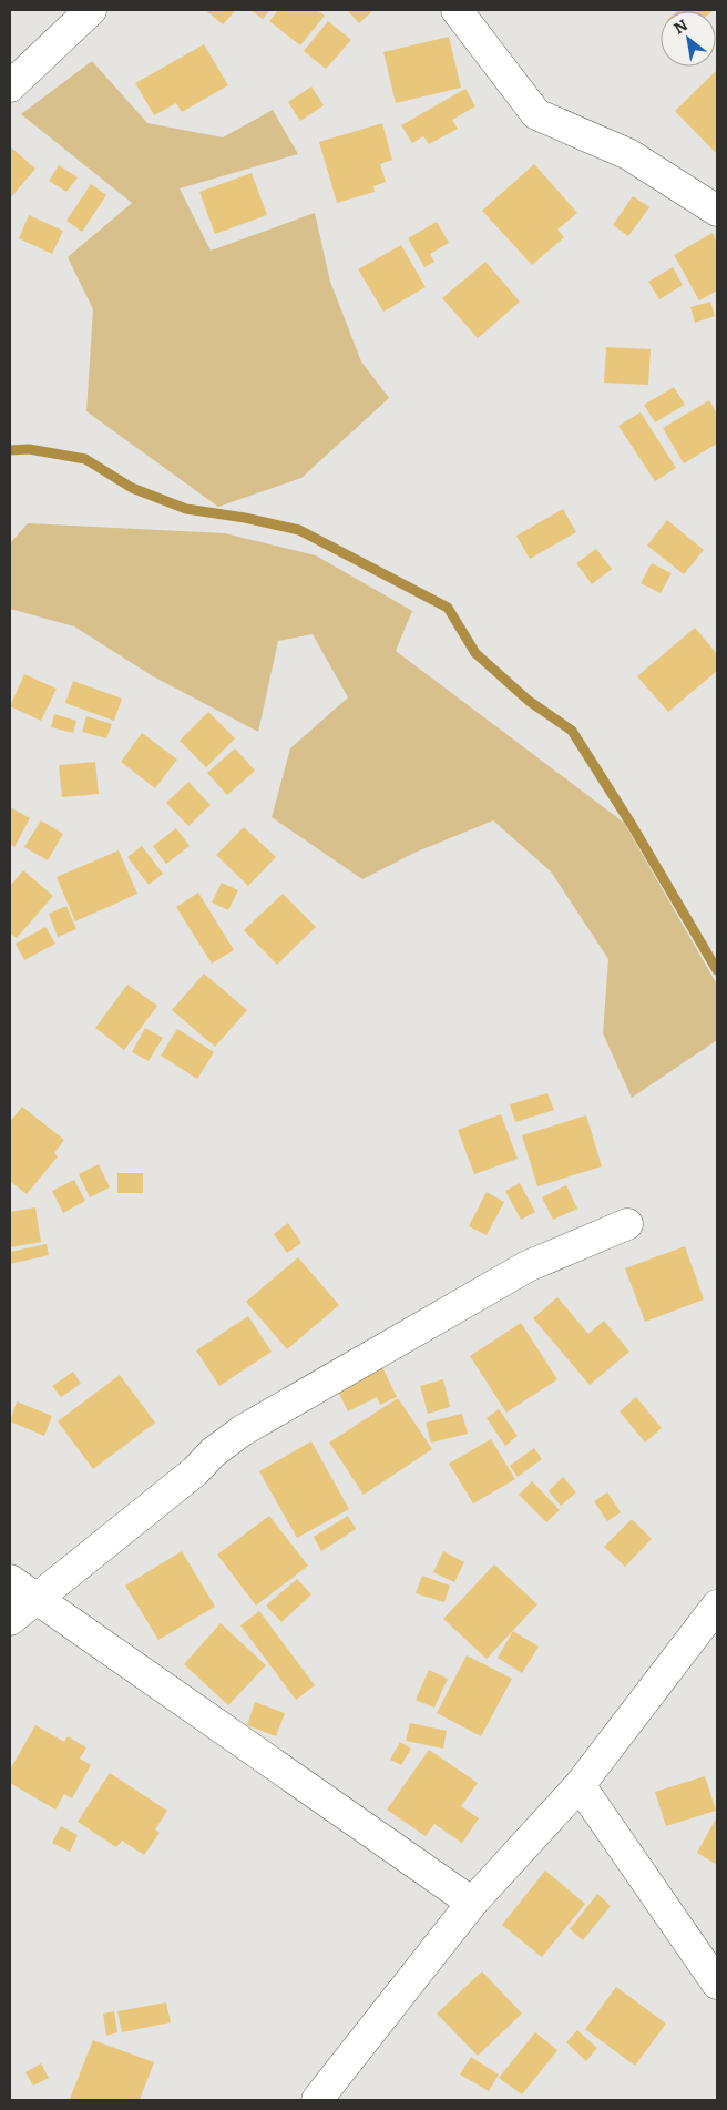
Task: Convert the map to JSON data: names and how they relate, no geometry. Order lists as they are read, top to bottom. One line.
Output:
{"north":"top left"}
